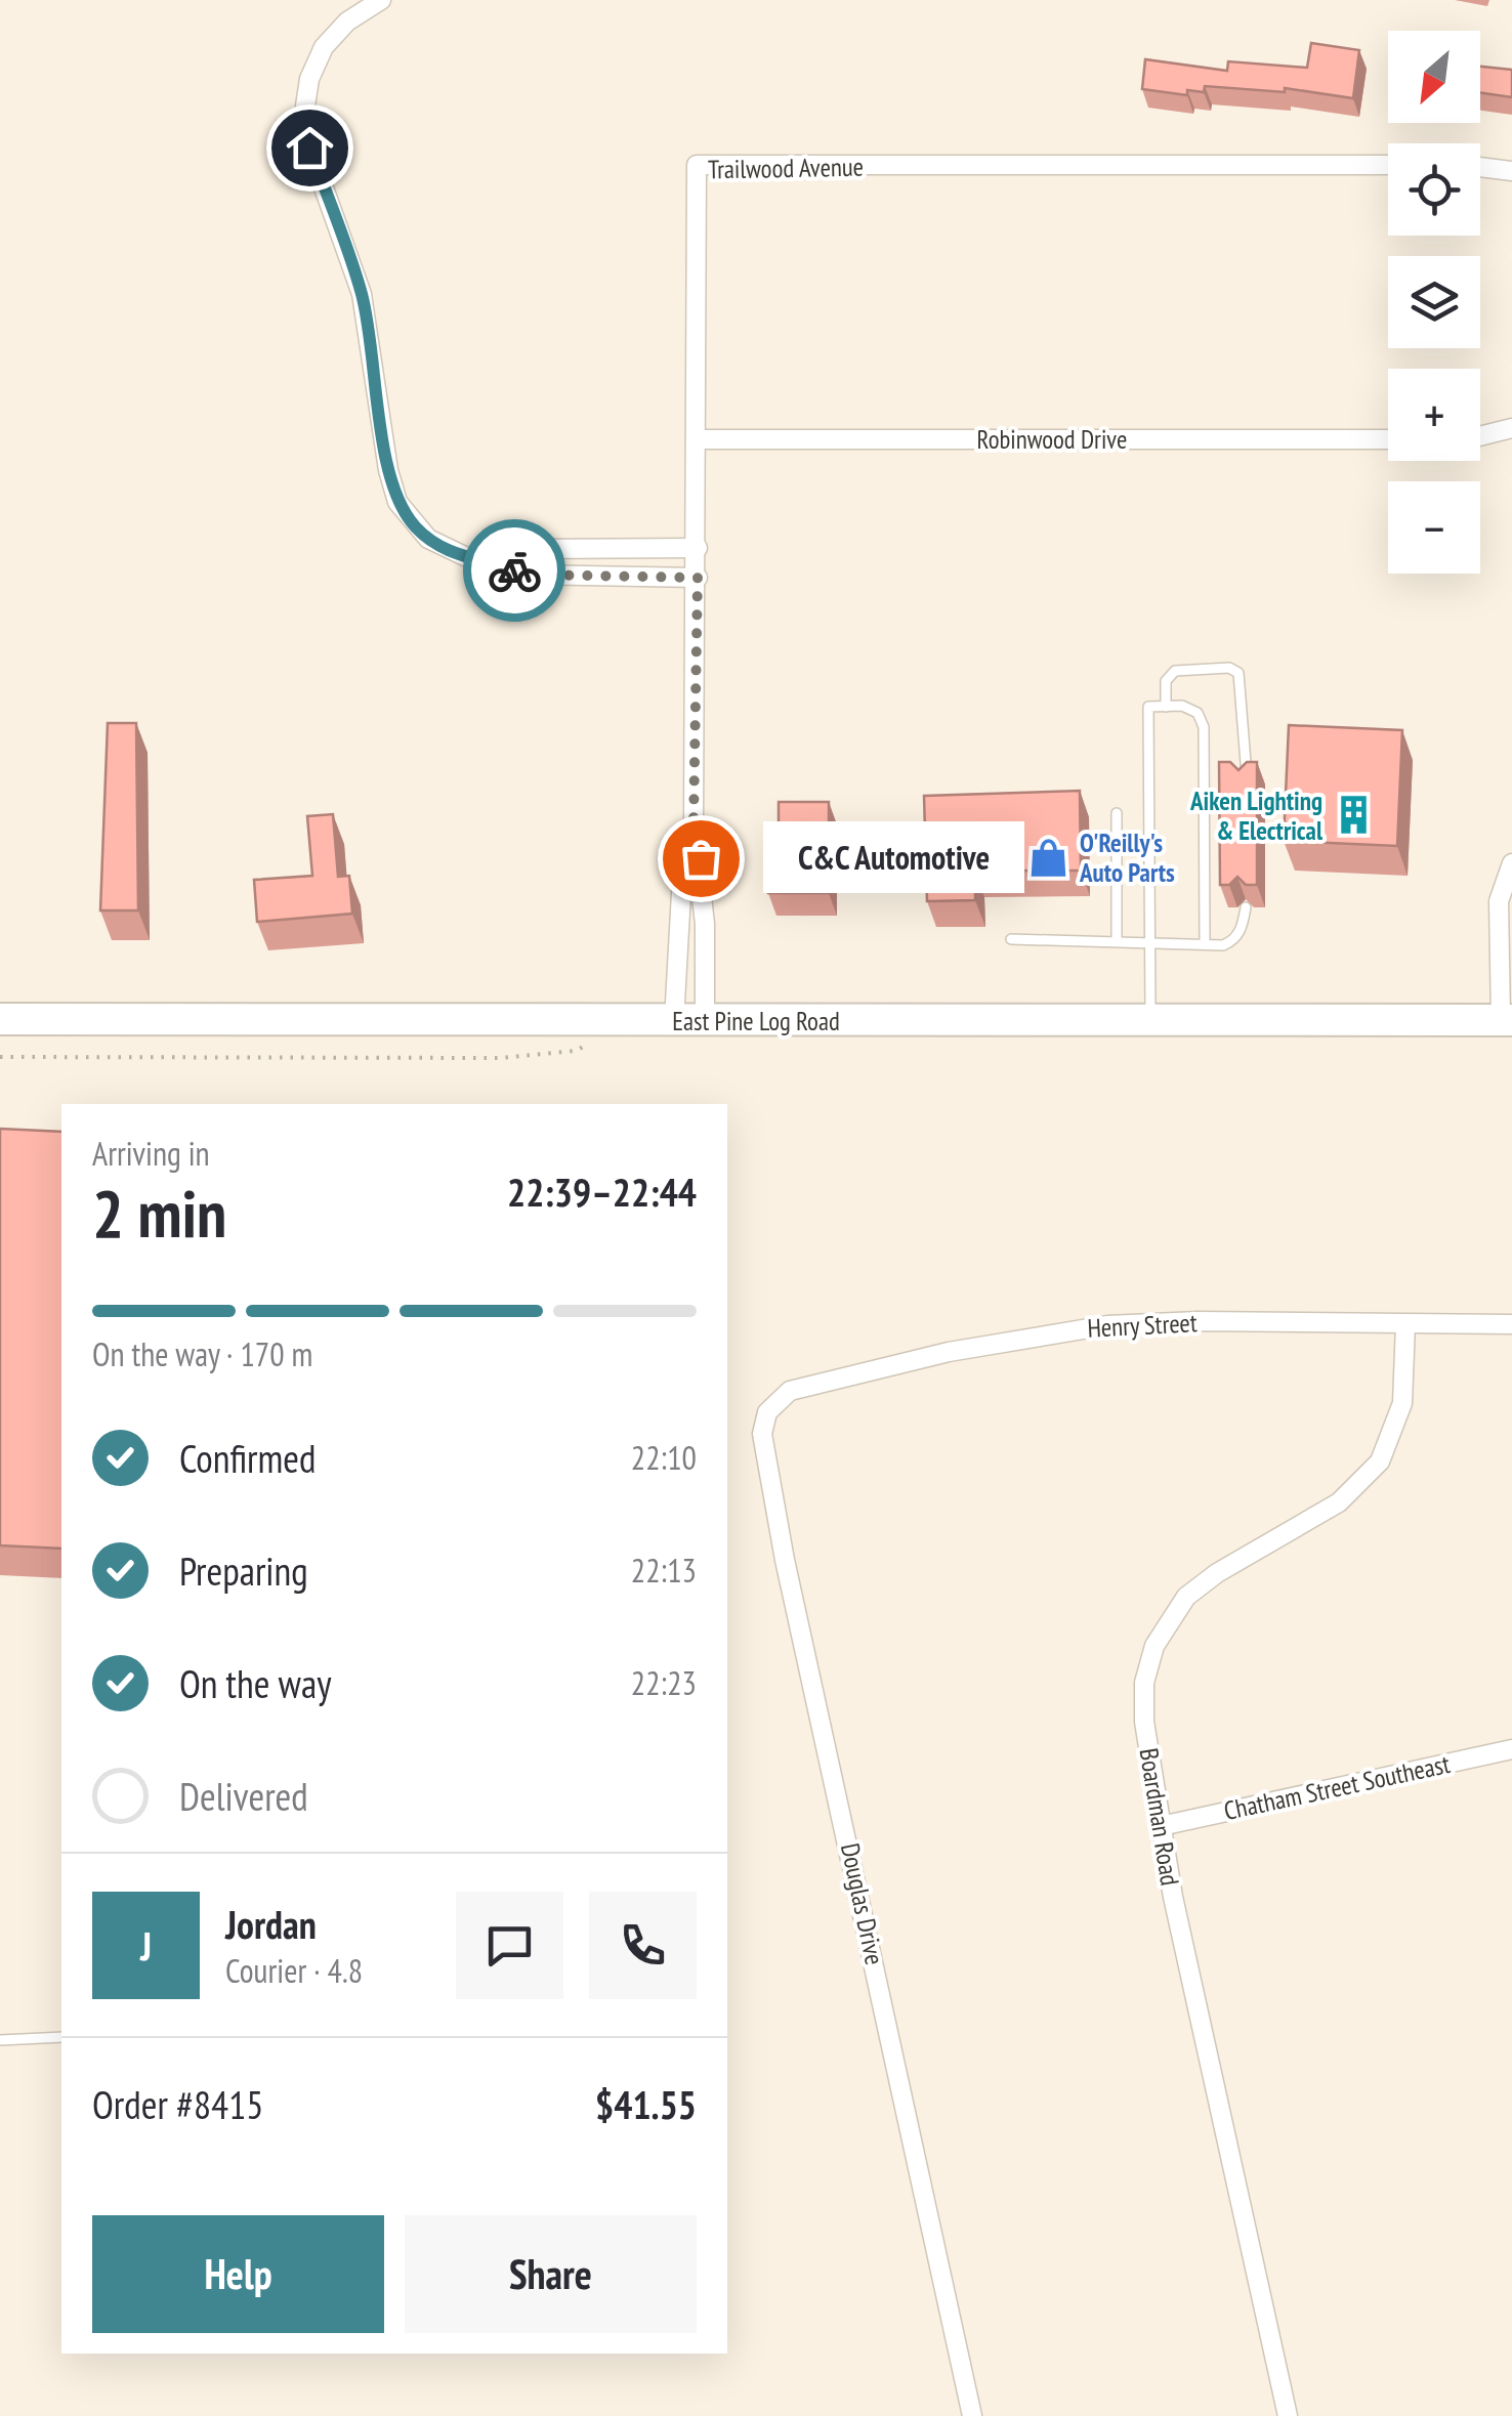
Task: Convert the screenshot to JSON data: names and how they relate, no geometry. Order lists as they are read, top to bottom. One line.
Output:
{"streets":{"main road":["East Pine Log Road"],"street":["Trailwood Avenue","Robinwood Drive","Henry Street","Chatham Street Southeast","Boardman Road","Douglas Drive"]},"crossings":[["Trailwood Avenue","Robinwood Drive"],["Trailwood Avenue","East Pine Log Road"],["Henry Street","Boardman Road"],["Henry Street","Douglas Drive"],["Chatham Street Southeast","Boardman Road"]],"places":{"building":["Aiken Lighting & Electrical"],"shop":["O'Reilly's Auto Parts"],"other":["C&C Automotive"]},"north":"bottom left","page":{"map_buttons":["+","−"],"bubble":"C&C Automotive","heading":["2 min","Arriving in","22:39–22:44"],"panel":["Jordan","Courier · 4.8","Order #8415","$41.55"],"bar":"On the way · 170 m","list":[["Confirmed","22:10"],["Preparing","22:13"],["On the way","22:23"],"Delivered"],"round":"J","buttons":["Help","Share"]}}
